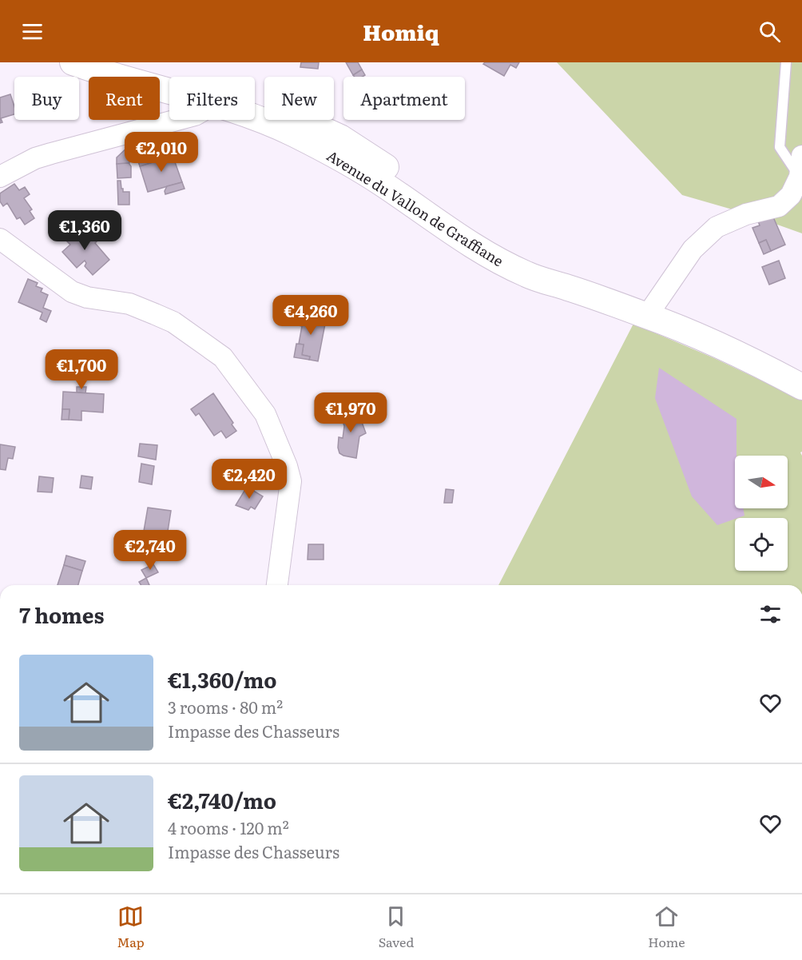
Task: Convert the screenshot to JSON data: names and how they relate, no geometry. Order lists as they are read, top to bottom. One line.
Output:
{"streets":{"street":["Avenue du Vallon de Graffiane"]},"north":"right","page":{"header":"Homiq","chip":["Buy","Rent","Filters","New","Apartment"],"price":["€2,010","€1,360","€4,260","€1,700","€1,970","€2,420","€2,740"],"heading":"7 homes","list":[{"name":"€1,360/mo","note":"3 rooms · 80 m² · Impasse des Chasseurs"},{"name":"€2,740/mo","note":"4 rooms · 120 m² · Impasse des Chasseurs"}],"tabs":["Map","Saved","Home"]}}
